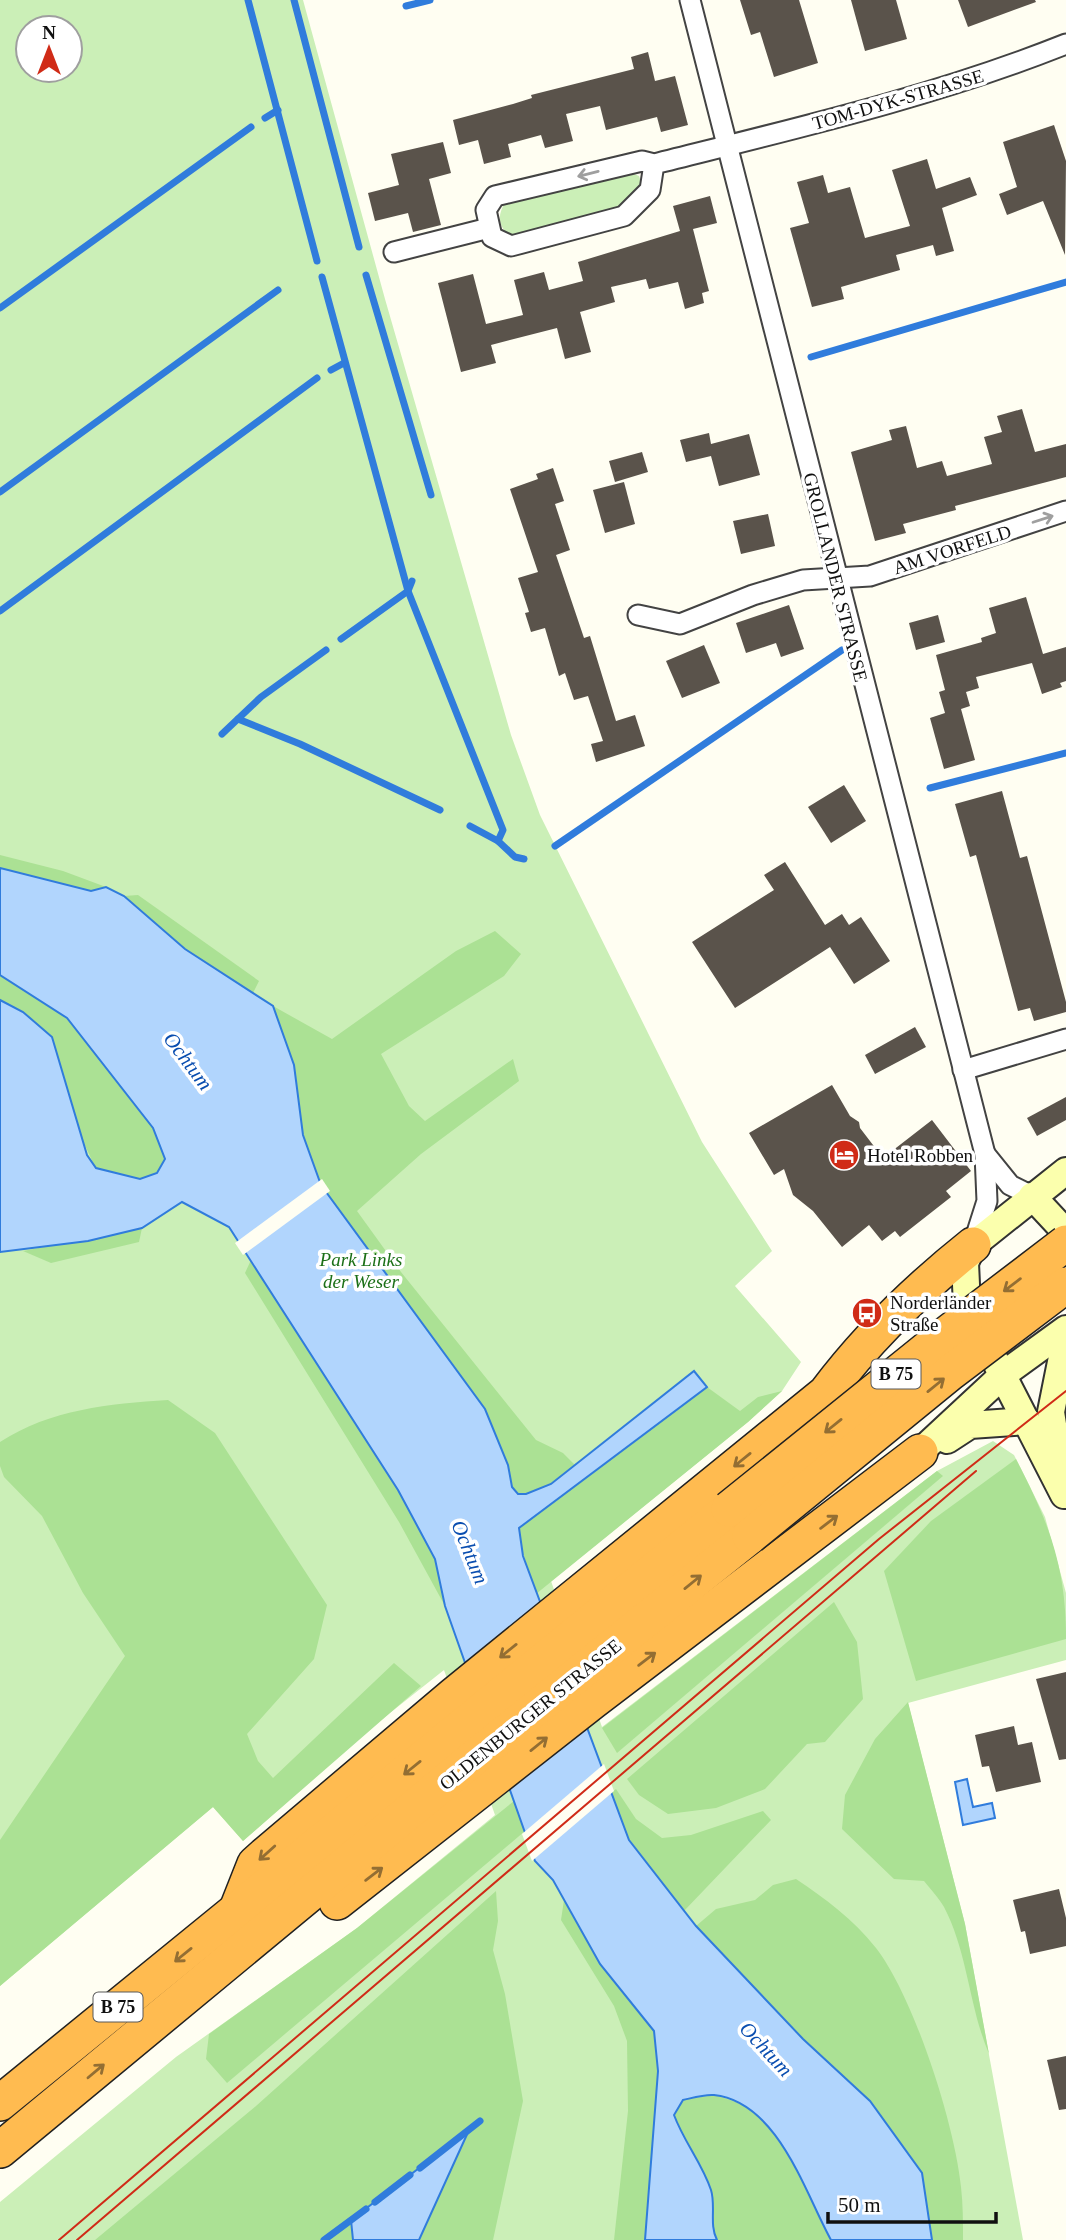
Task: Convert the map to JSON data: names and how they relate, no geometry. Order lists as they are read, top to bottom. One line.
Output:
{"streets":{"highway":["B 75","OLDENBURGER STRASSE"],"street":["TOM-DYK-STRASSE","AM VORFELD","GROLLANDER STRASSE"]},"crossings":[["TOM-DYK-STRASSE","GROLLANDER STRASSE"],["AM VORFELD","GROLLANDER STRASSE"],["GROLLANDER STRASSE","OLDENBURGER STRASSE"]],"one_way":["AM VORFELD"],"water":["Ochtum"],"parks":["Park Links der Weser"],"places":{"hotel":["Hotel Robben"],"bus stop":["Norderländer Straße"]},"scale_bar":"50 m","north":"top"}
